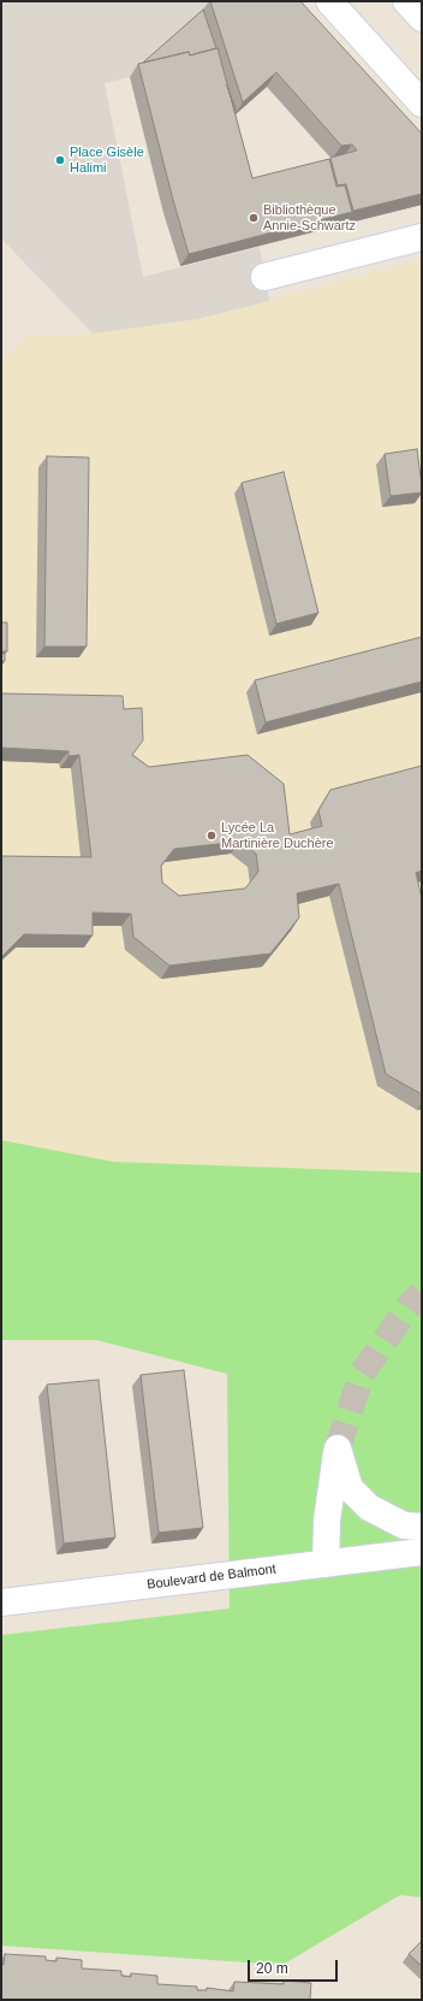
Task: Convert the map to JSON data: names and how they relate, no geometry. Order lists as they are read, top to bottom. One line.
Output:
{"streets":{"street":["Boulevard de Balmont"]},"places":["Place Gisèle Halimi","Bibliothèque Annie-Schwartz","Lycée La Martinière Duchère"],"scale_bar":"20 m"}
